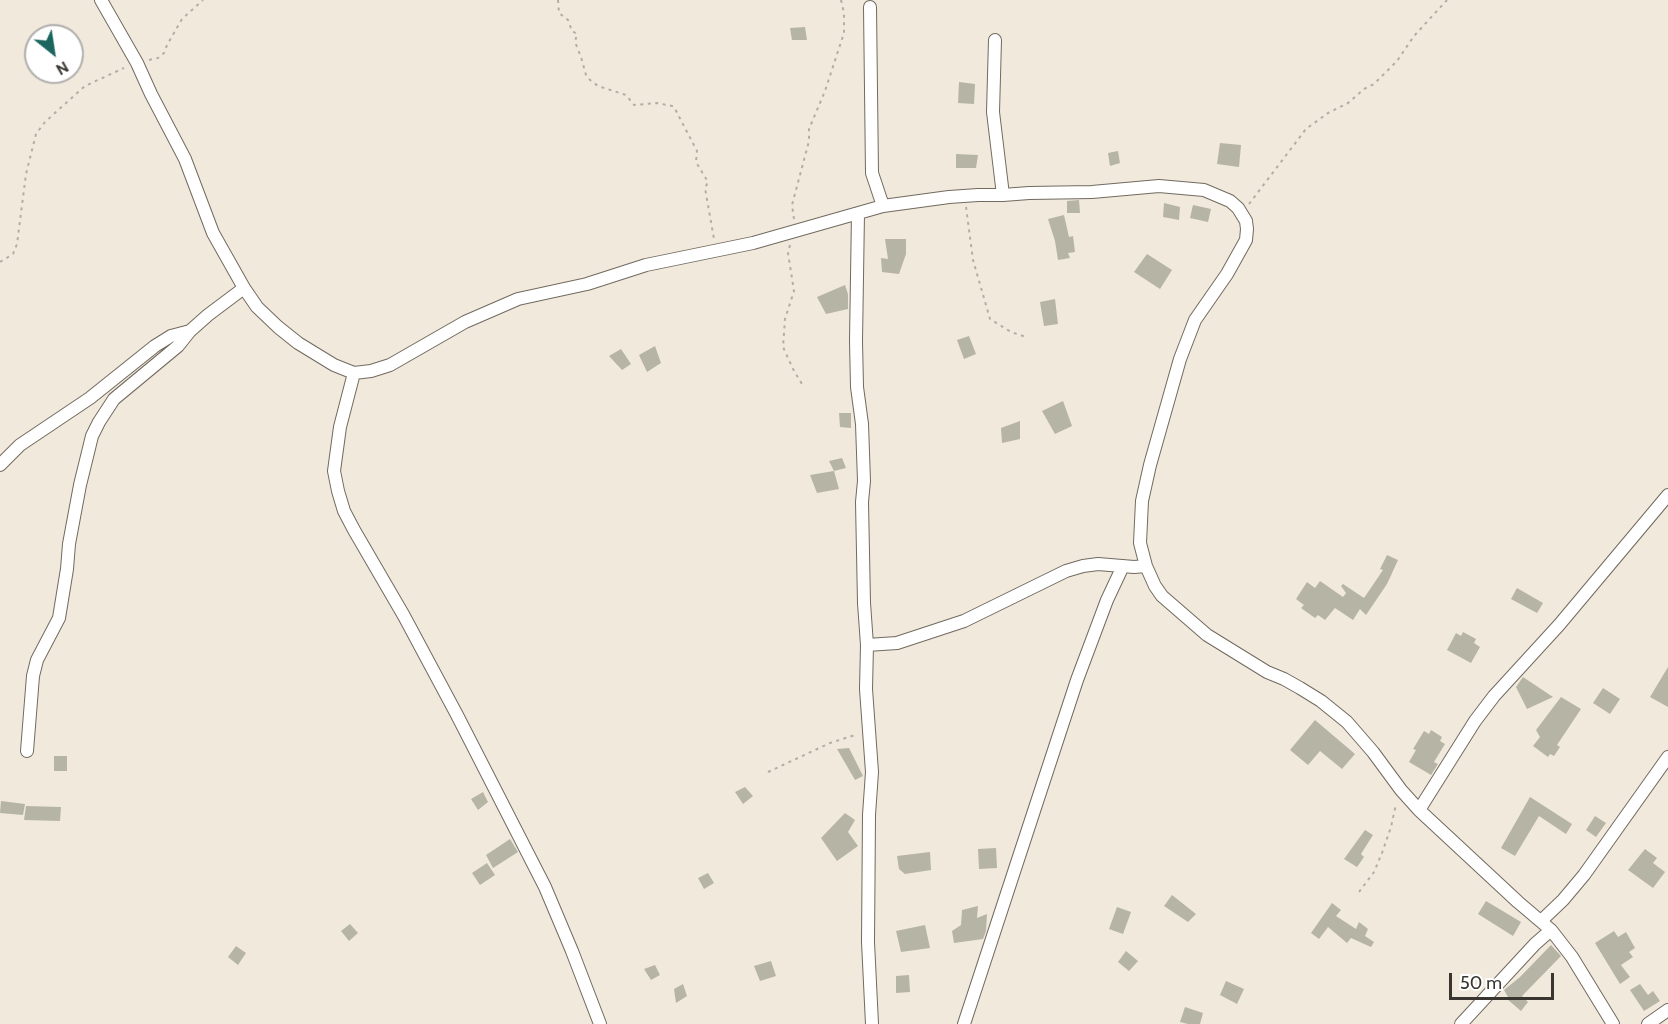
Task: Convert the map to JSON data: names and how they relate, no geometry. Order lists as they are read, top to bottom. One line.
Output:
{"scale_bar":"50 m","north":"bottom right"}
